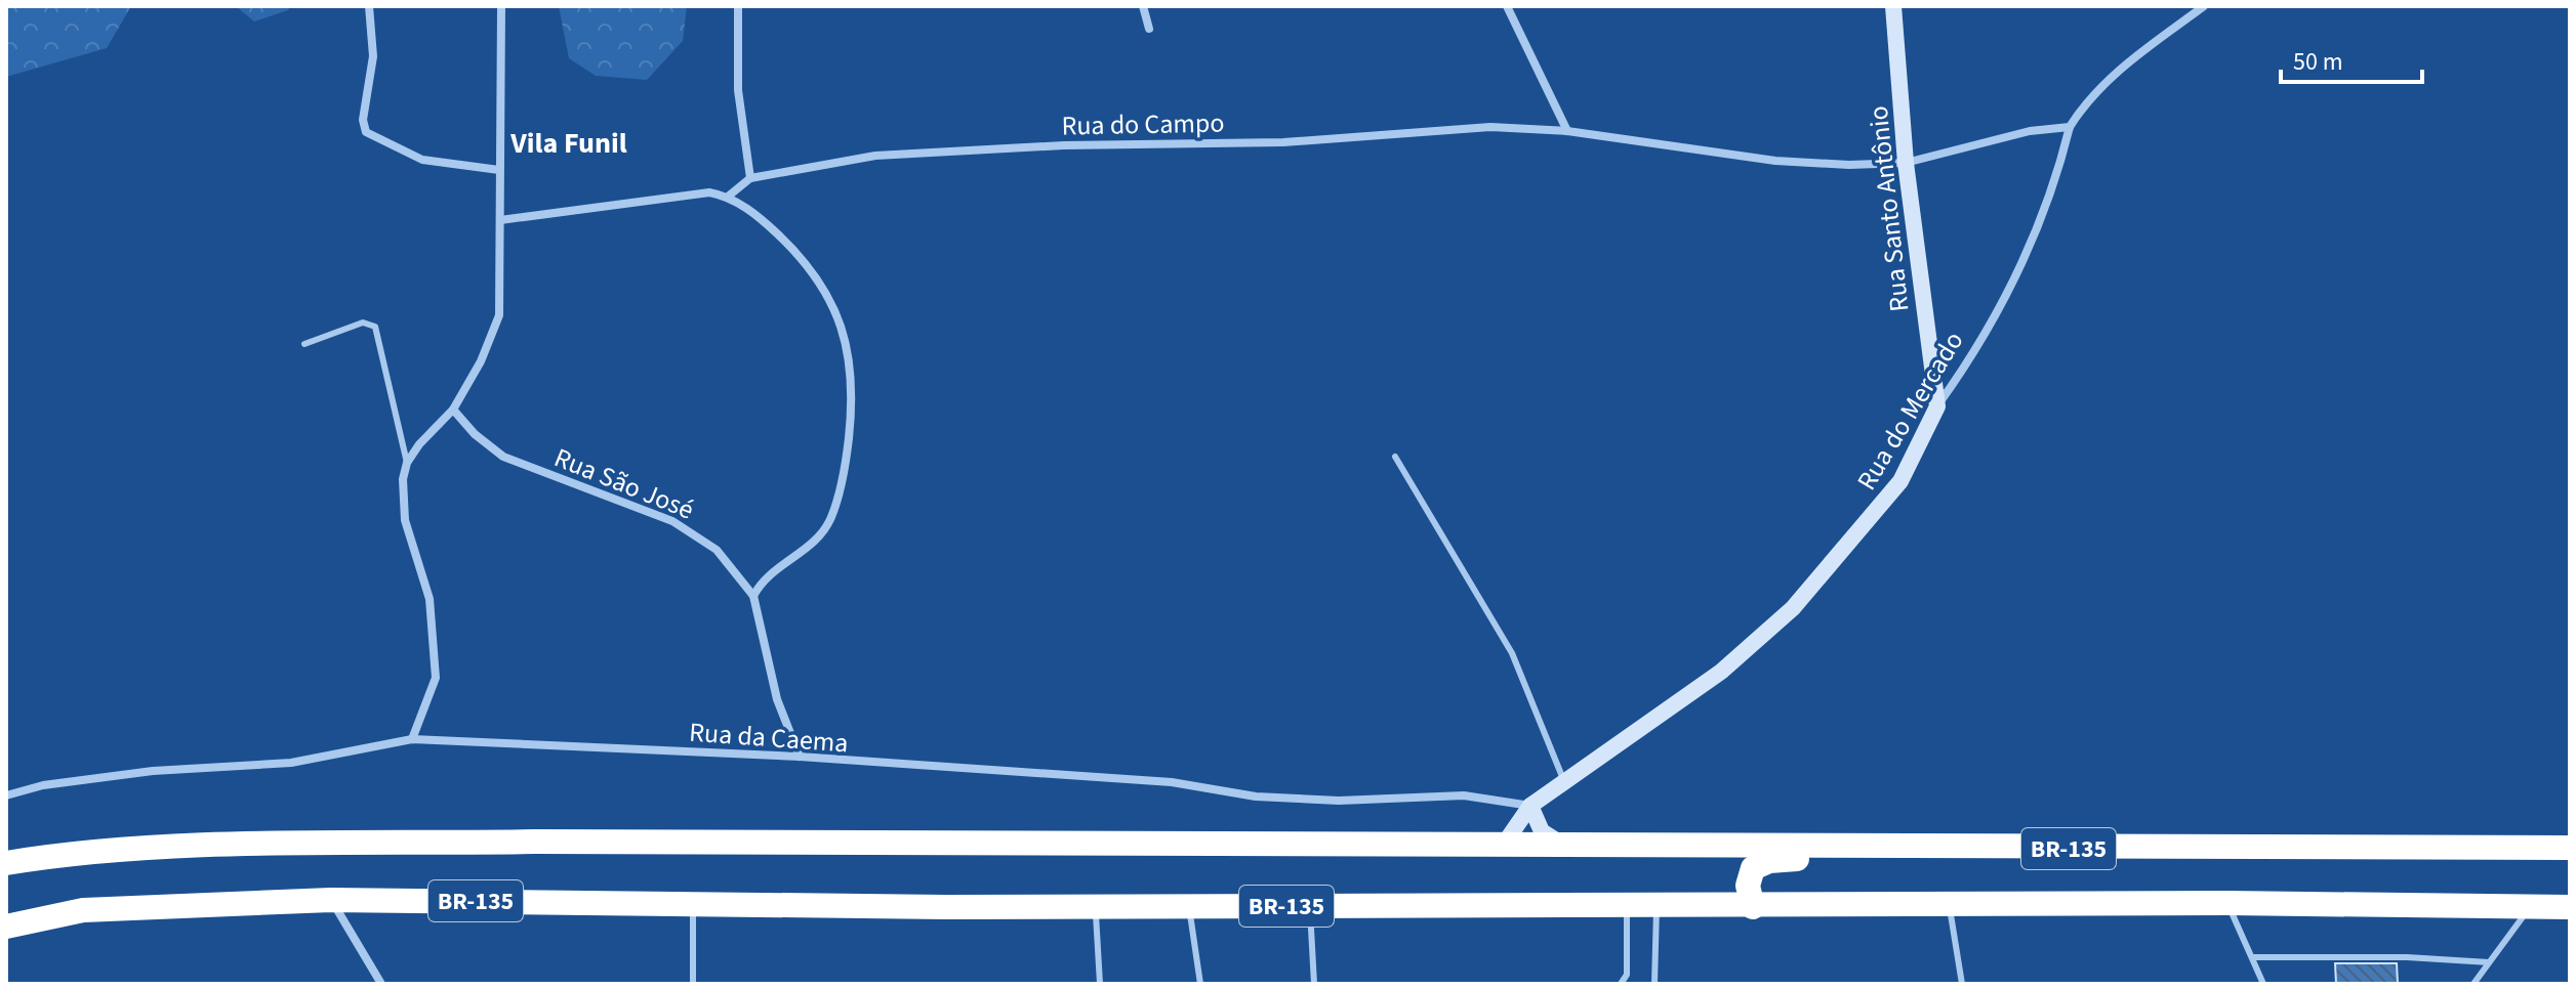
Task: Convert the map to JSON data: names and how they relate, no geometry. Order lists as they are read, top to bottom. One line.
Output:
{"streets":{"highway":["BR-135"],"street":["Rua do Campo","Rua Santo Antônio","Rua do Mercado","Rua São José","Rua da Caema"]},"crossings":[["Rua do Campo","Rua Santo Antônio"],["Rua do Campo","Rua do Mercado"],["Rua Santo Antônio","Rua do Mercado"],["Rua do Mercado","Rua da Caema"],["Rua do Mercado","BR-135"],["Rua São José","Rua da Caema"]],"districts":["Vila Funil"],"scale_bar":"50 m"}
